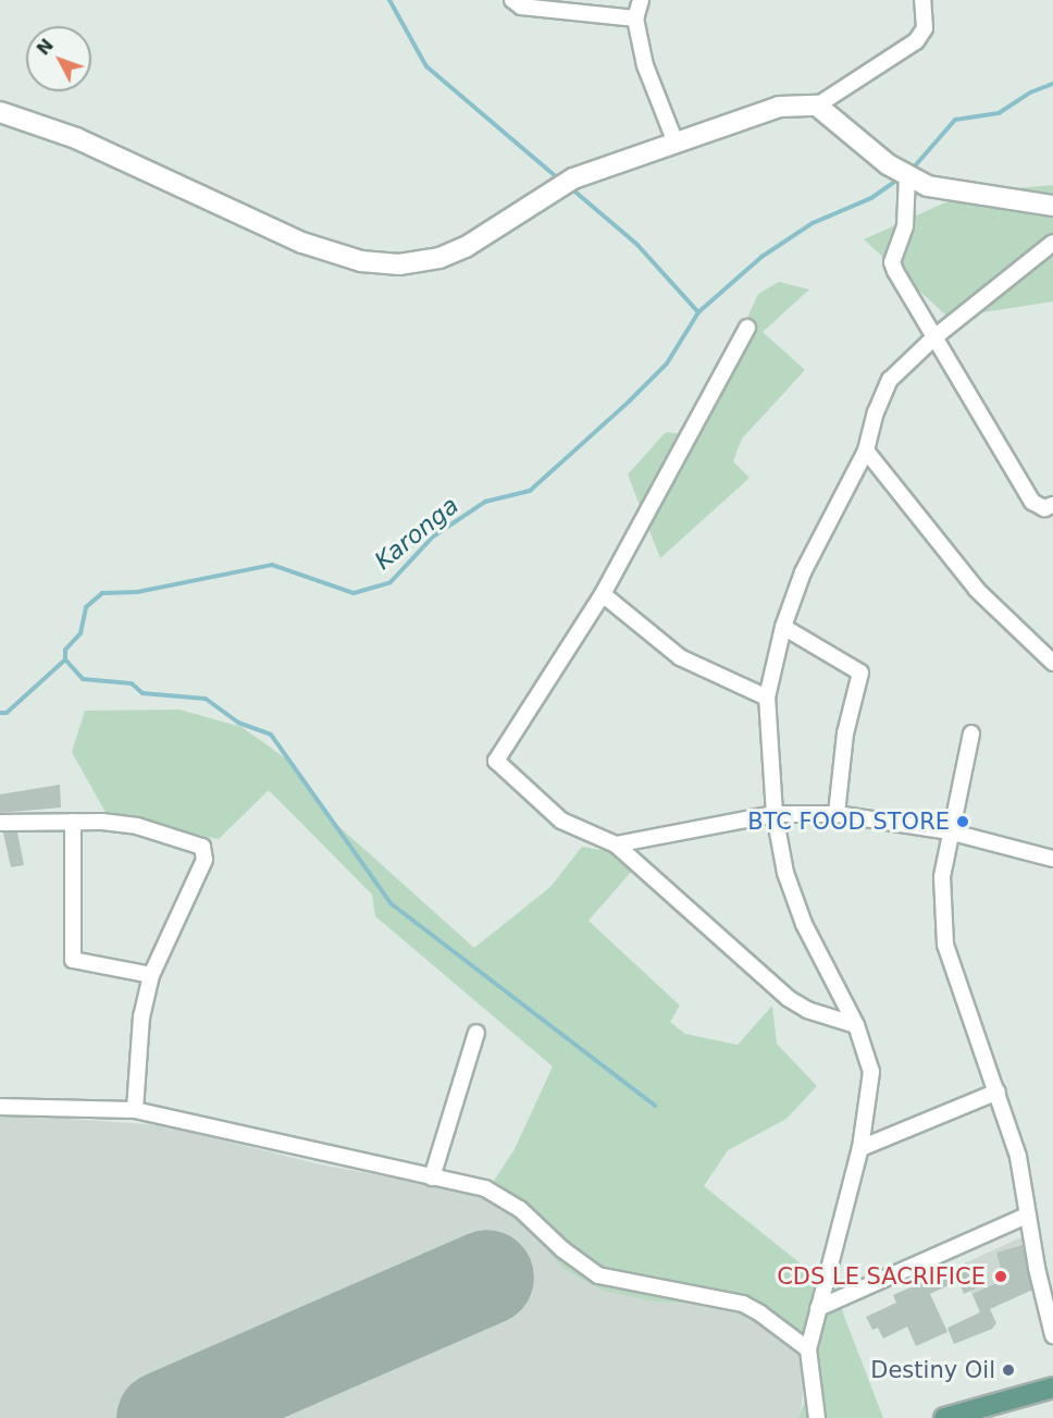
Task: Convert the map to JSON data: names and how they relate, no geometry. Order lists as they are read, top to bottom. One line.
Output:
{"water":["Karonga"],"places":["BTC FOOD STORE","CDS LE SACRIFICE","Destiny Oil"],"north":"top left"}
